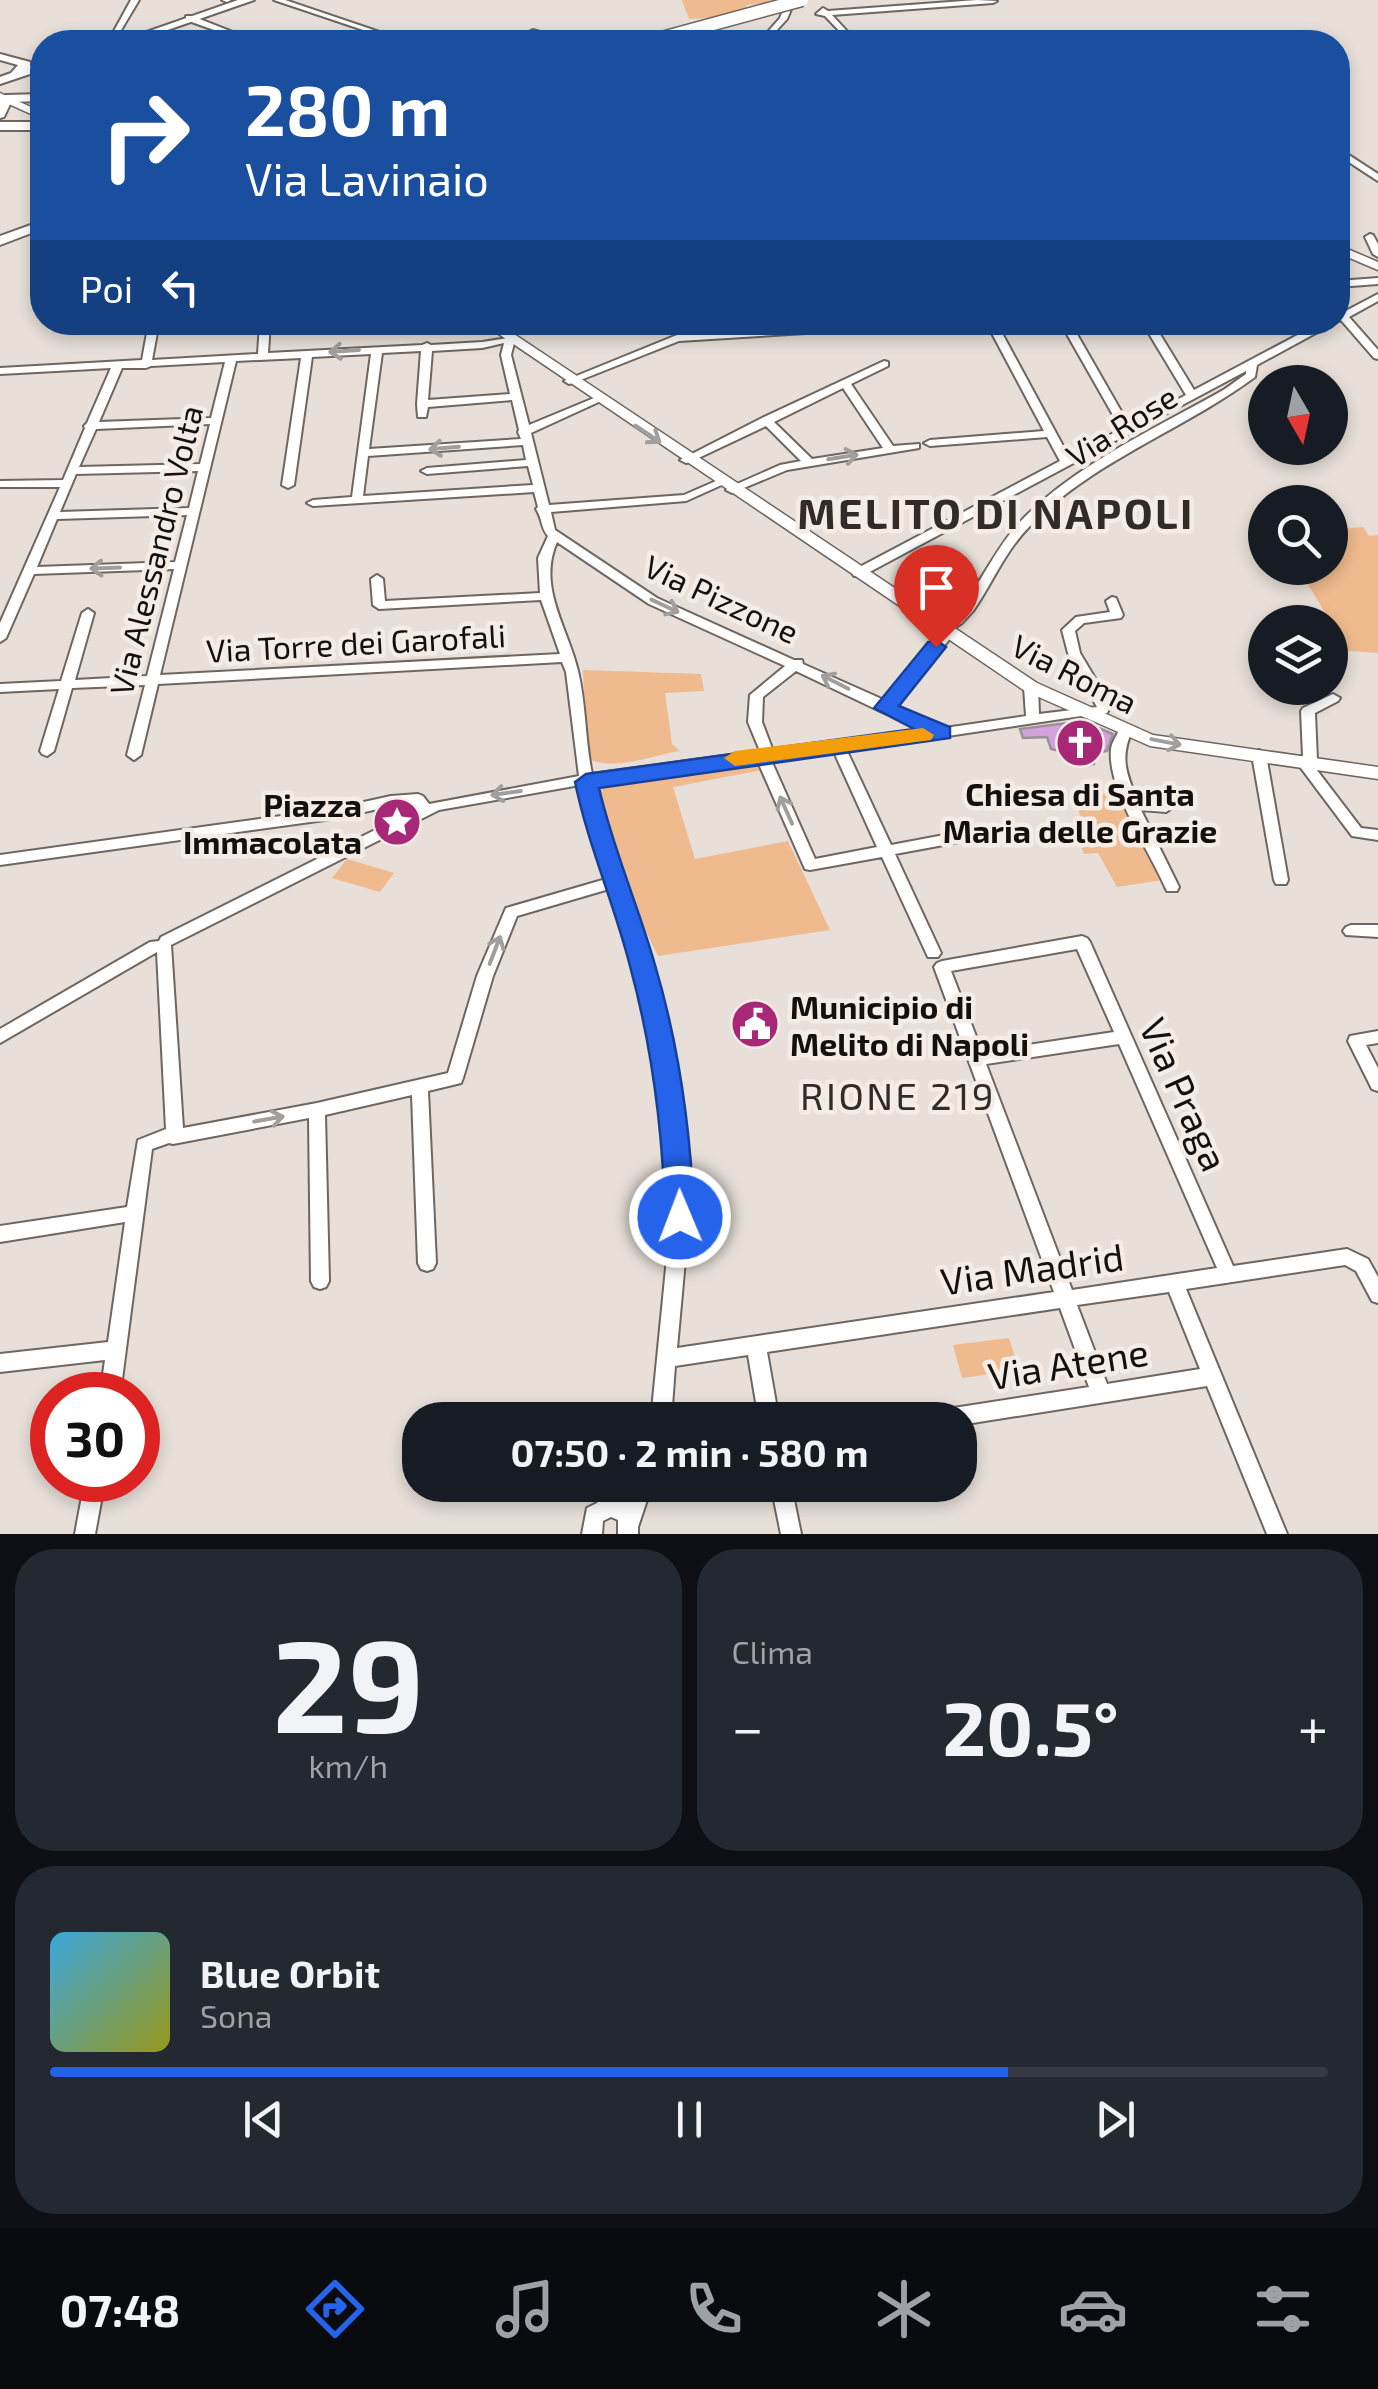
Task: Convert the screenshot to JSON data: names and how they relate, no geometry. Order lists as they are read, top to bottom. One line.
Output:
{"streets":{"main road":["Via Roma"],"street":["Via Rose","Via Alessandro Volta","Via Pizzone","Via Torre dei Garofali","Via Praga","Via Madrid","Via Atene"]},"crossings":[["Via Rose","Via Roma"],["Via Alessandro Volta","Via Torre dei Garofali"],["Via Praga","Via Madrid"]],"districts":["MELITO DI NAPOLI","RIONE 219"],"places":{"church":["Chiesa di Santa Maria delle Grazie"],"place":["Piazza Immacolata"],"public building":["Municipio di Melito di Napoli"]},"north":"bottom","page":{"turn":["280 m","Via Lavinaio"],"then":"Poi","limit":"30","trip":"07:50 · 2 min · 580 m","tile":[["29","km/h"],"Clima"],"heat":["−","20.5°","+"],"song":["Blue Orbit","Sona"],"tabs":"07:48"}}
